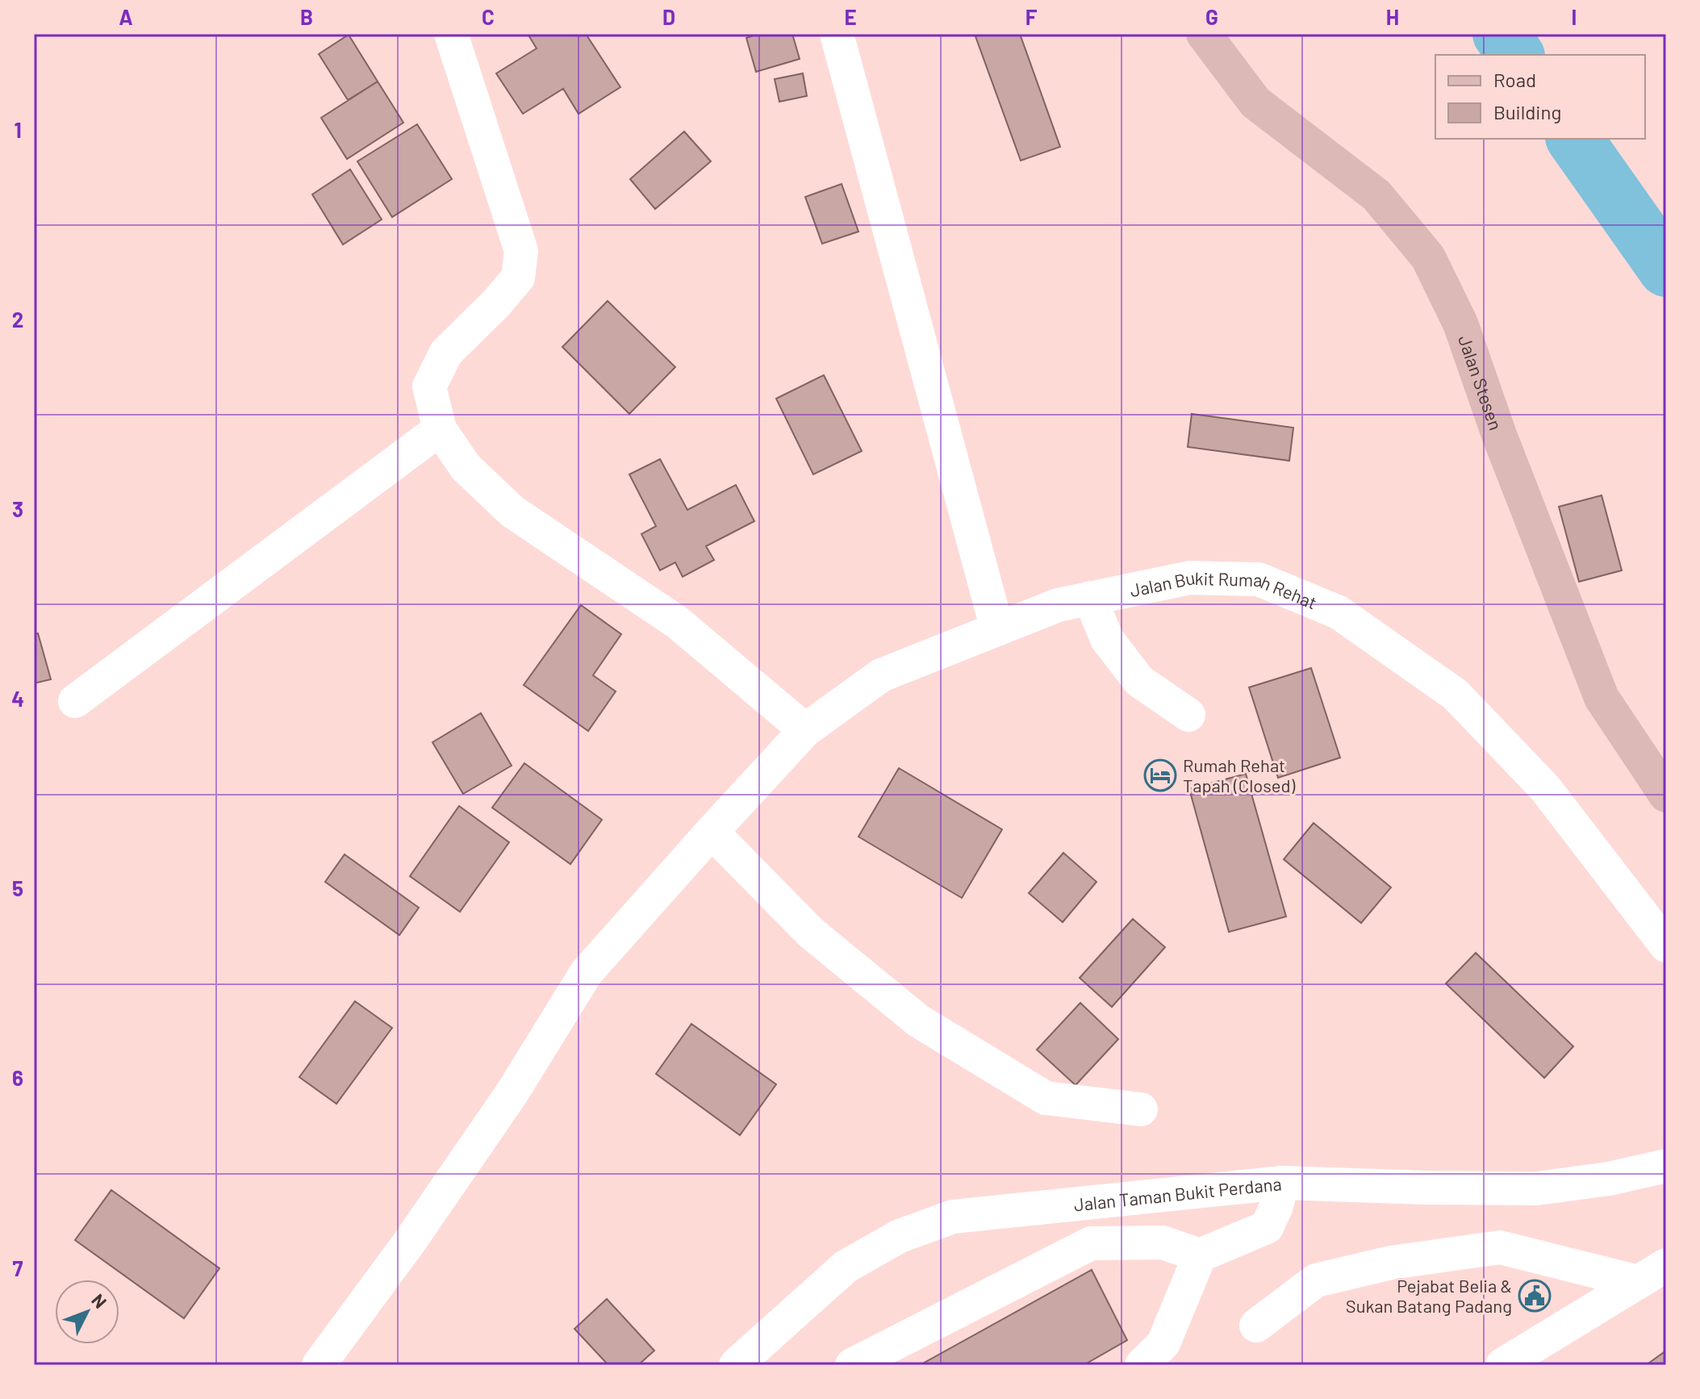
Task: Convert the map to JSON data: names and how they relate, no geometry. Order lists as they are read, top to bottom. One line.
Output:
{"streets":{"main road":["Jalan Stesen"],"street":["Jalan Bukit Rumah Rehat","Jalan Taman Bukit Perdana"]},"places":{"hotel":["Rumah Rehat Tapah (Closed)"],"public building":["Pejabat Belia & Sukan Batang Padang"]},"legend":["Road","Building"],"north":"top right","grid":{"columns":["A","B","C","D","E","F","G","H","I"],"rows":["1","2","3","4","5","6","7"]}}
